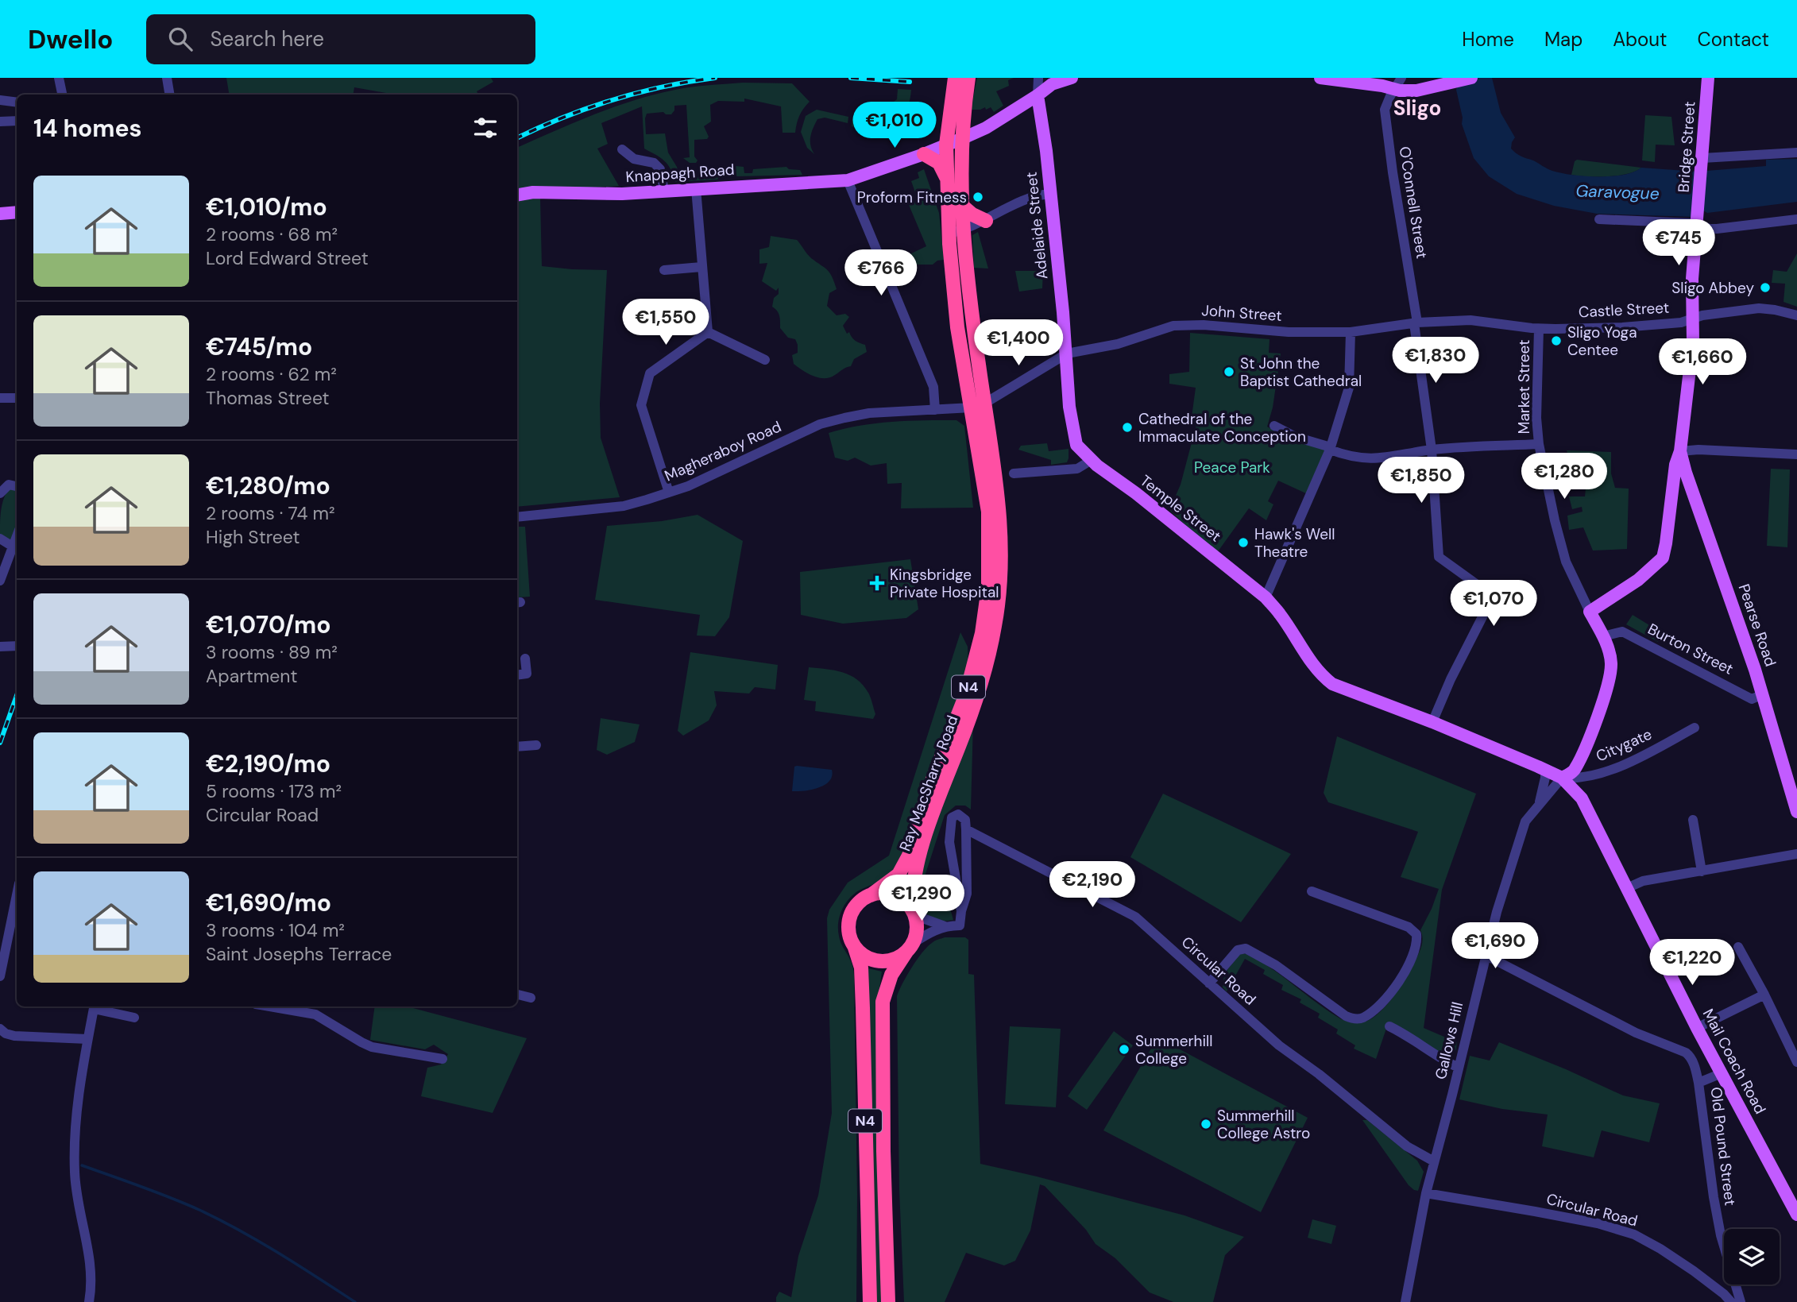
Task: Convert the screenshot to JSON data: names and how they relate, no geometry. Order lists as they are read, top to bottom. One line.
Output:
{"streets":{"highway":["N4","Ray MacSharry Road"],"main road":["Bridge Street","Knappagh Road","Adelaide Street","Temple Street","Pearse Road","Mail Coach Road"],"street":["O'Connell Street","Castle Street","John Street","Market Street","Magheraboy Road","Burton Street","Citygate","Circular Road","Gallows Hill","Old Pound Street"]},"crossings":[["Bridge Street","Castle Street"],["Bridge Street","Market Street"],["Bridge Street","Pearse Road"],["Knappagh Road","Adelaide Street"],["Knappagh Road","N4"],["O'Connell Street","John Street"],["O'Connell Street","Temple Street"],["Adelaide Street","John Street"],["Adelaide Street","Temple Street"],["Castle Street","John Street"],["Castle Street","Market Street"],["John Street","Market Street"],["John Street","Temple Street"],["Magheraboy Road","N4"],["Magheraboy Road","Ray MacSharry Road"],["Temple Street","Citygate"],["Temple Street","Gallows Hill"],["Temple Street","Mail Coach Road"],["Pearse Road","Burton Street"],["N4","Ray MacSharry Road"],["Citygate","Gallows Hill"],["Citygate","Mail Coach Road"],["Circular Road","Gallows Hill"],["Gallows Hill","Mail Coach Road"],["Mail Coach Road","Old Pound Street"]],"districts":["Sligo"],"water":["Garavogue"],"parks":["Peace Park"],"places":{"other":["Proform Fitness","Sligo Abbey","Sligo Yoga Centee","St John the Baptist Cathedral","Cathedral of the Immaculate Conception","Hawk's Well Theatre","Summerhill College","Summerhill College Astro"],"health":["Kingsbridge Private Hospital"]},"page":{"header":"Dwello","search":"Search here","nav":["Home","Map","About","Contact"],"heading":"14 homes","price":["€1,010","€745","€766","€1,550","€1,400","€1,830","€1,660","€1,280","€1,850","€1,070","€2,190","€1,290","€1,690","€1,220"],"list":[{"name":"€1,010/mo","note":"2 rooms · 68 m² · Lord Edward Street"},{"name":"€745/mo","note":"2 rooms · 62 m² · Thomas Street"},{"name":"€1,280/mo","note":"2 rooms · 74 m² · High Street"},{"name":"€1,070/mo","note":"3 rooms · 89 m² · Apartment"},{"name":"€2,190/mo","note":"5 rooms · 173 m² · Circular Road"},{"name":"€1,690/mo","note":"3 rooms · 104 m² · Saint Josephs Terrace"}]}}
